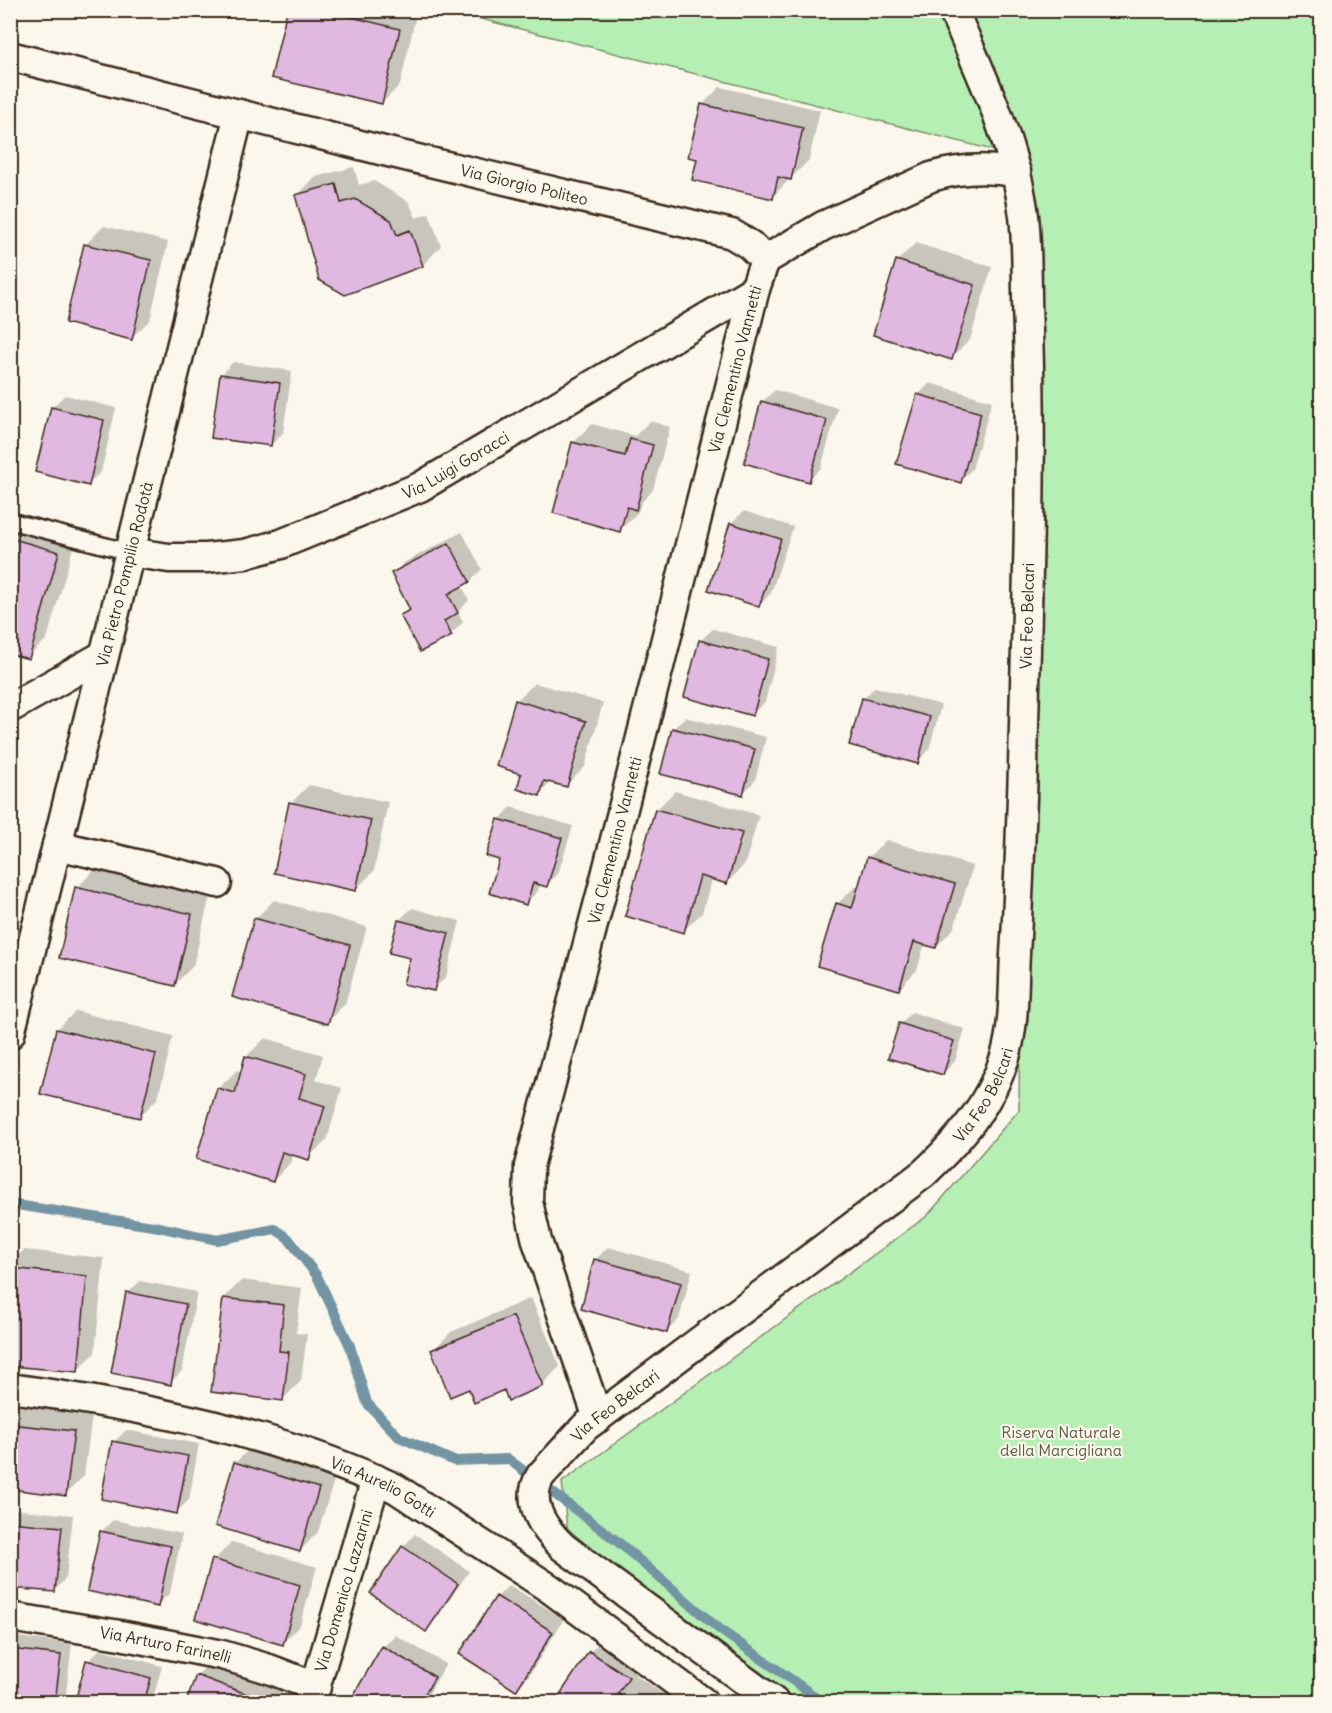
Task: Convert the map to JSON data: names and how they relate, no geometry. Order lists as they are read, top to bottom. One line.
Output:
{"streets":{"street":["Via Giorgio Politeo","Via Clementino Vannetti","Via Luigi Goracci","Via Pietro Pompilio Rodotà","Via Feo Belcari","Via Aurelio Gotti","Via Domenico Lazzarini","Via Arturo Farinelli"]},"crossings":[["Via Giorgio Politeo","Via Clementino Vannetti"],["Via Giorgio Politeo","Via Pietro Pompilio Rodotà"],["Via Clementino Vannetti","Via Luigi Goracci"],["Via Clementino Vannetti","Via Feo Belcari"],["Via Luigi Goracci","Via Pietro Pompilio Rodotà"],["Via Aurelio Gotti","Via Domenico Lazzarini"],["Via Domenico Lazzarini","Via Arturo Farinelli"]],"parks":["Riserva Naturale della Marcigliana"]}
